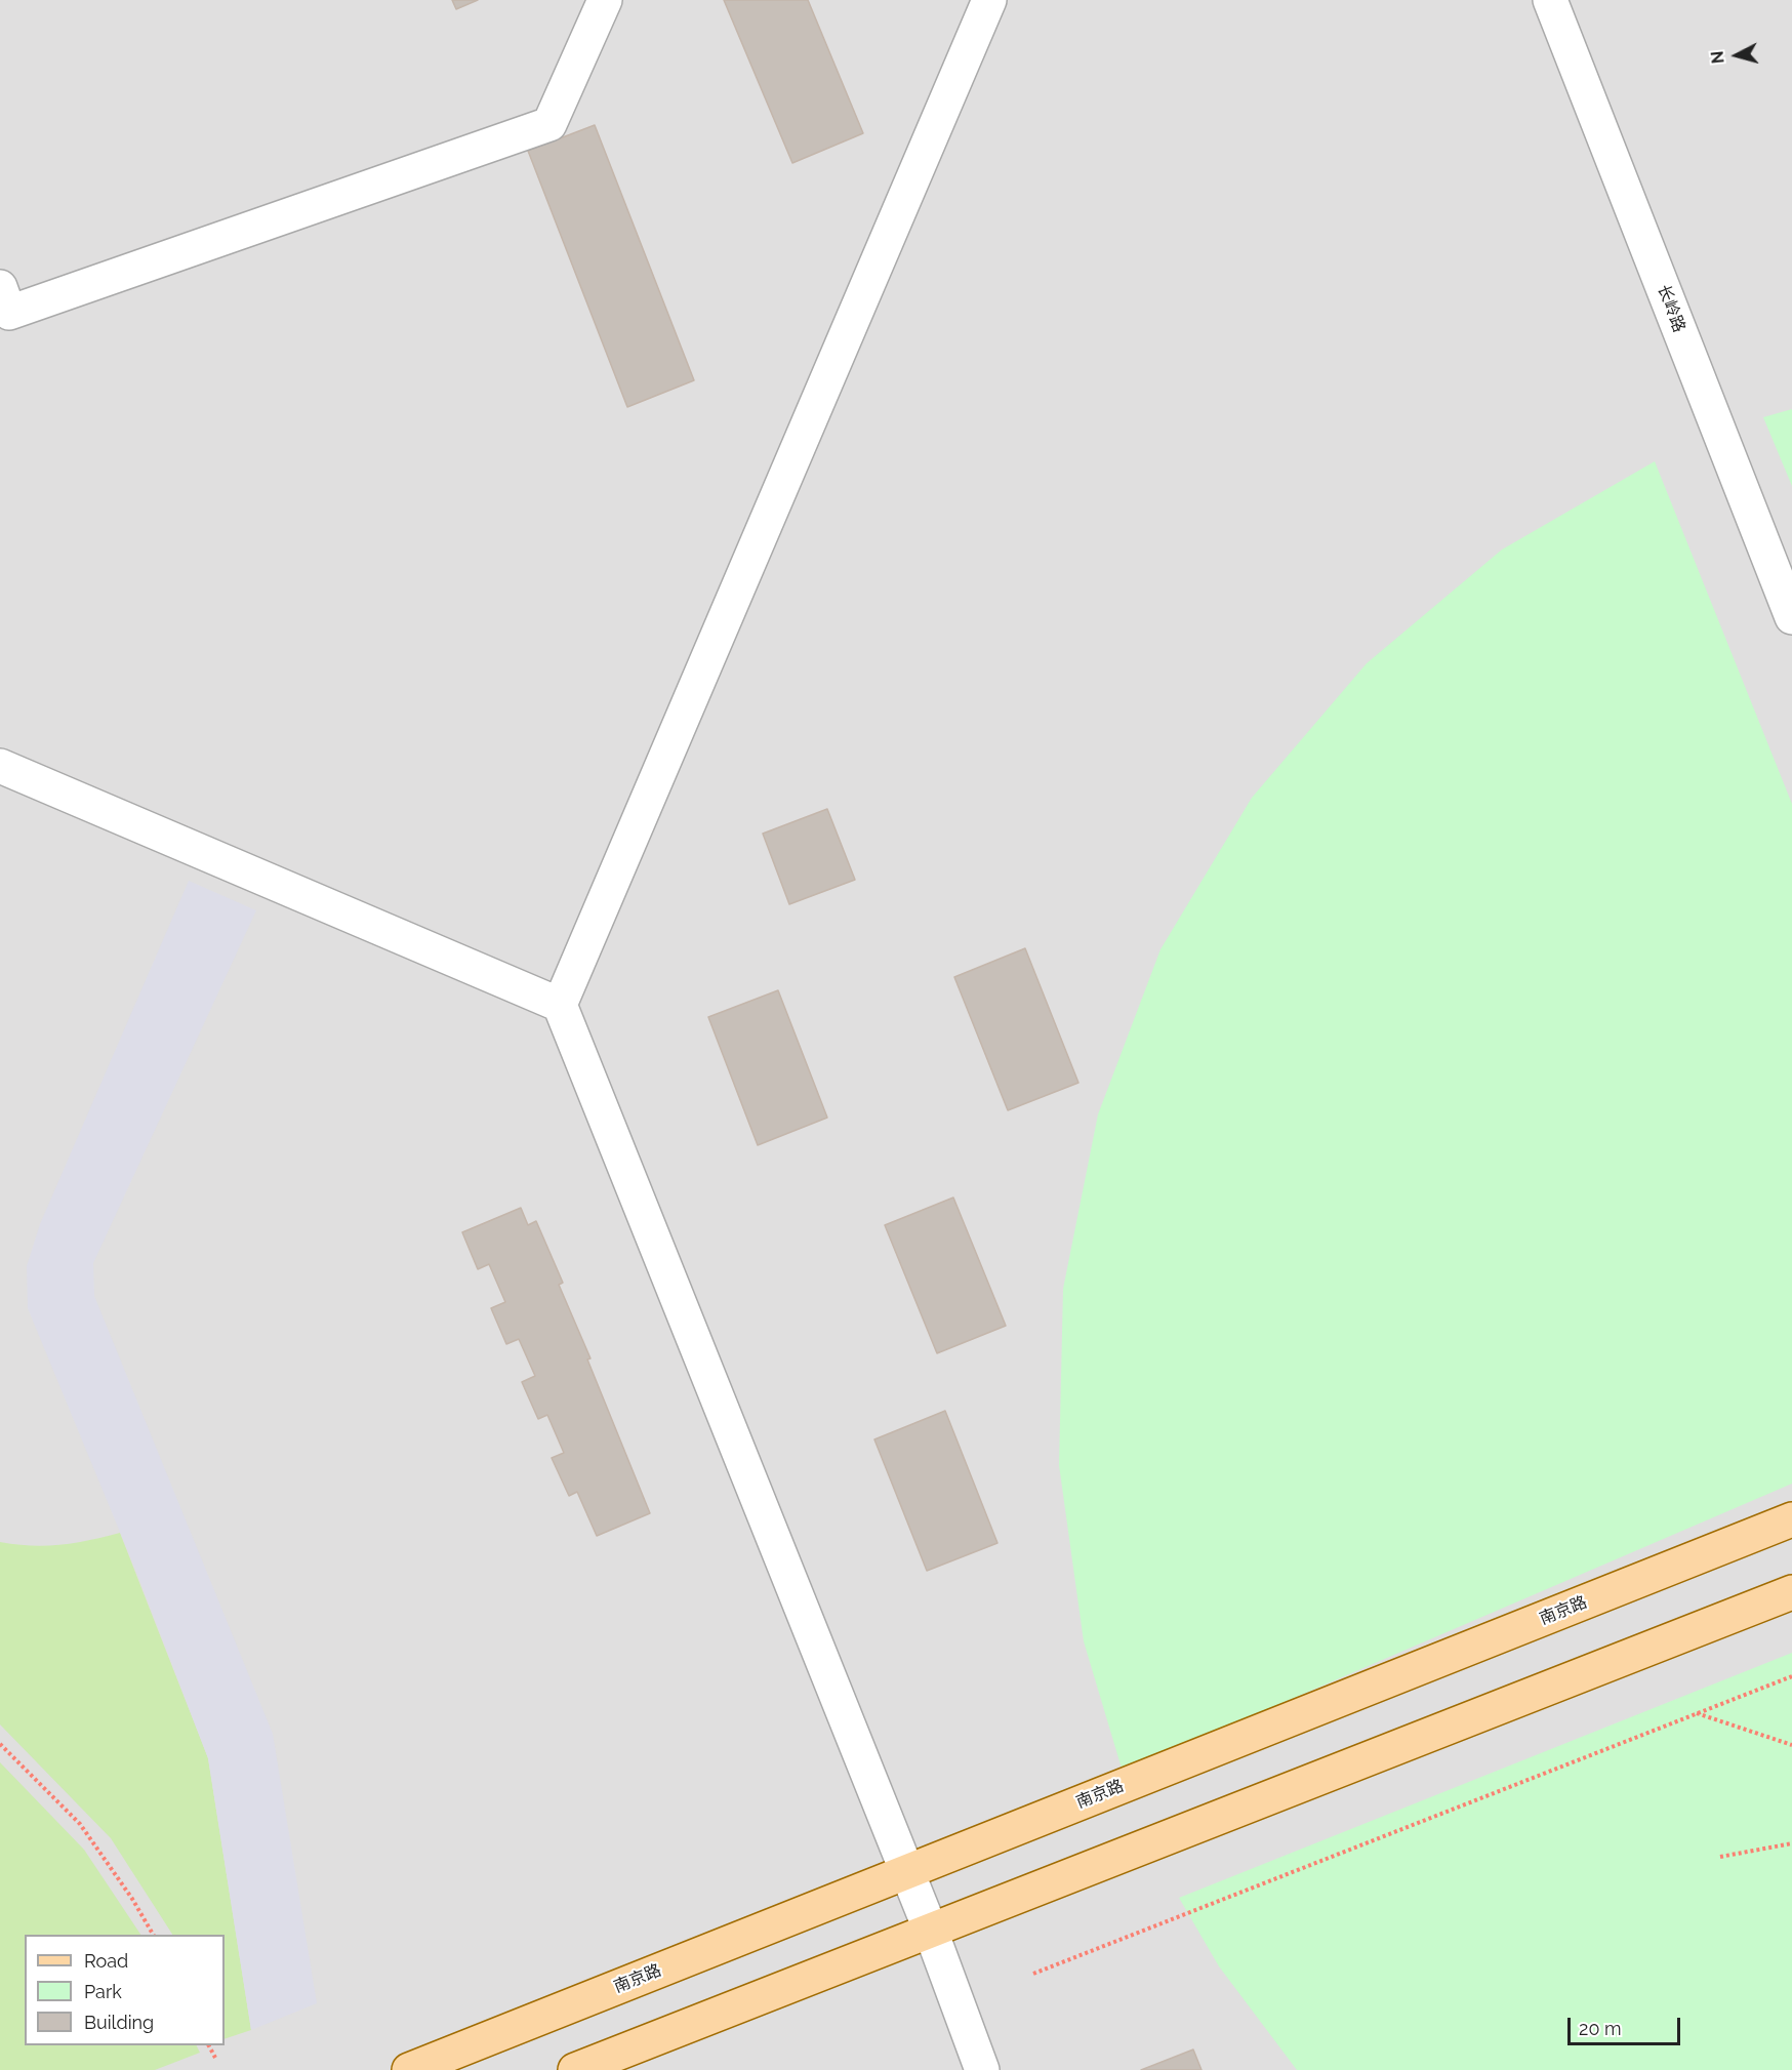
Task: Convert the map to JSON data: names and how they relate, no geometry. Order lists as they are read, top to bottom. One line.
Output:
{"streets":{"main road":["南京路"],"street":["长岭路"]},"legend":["Road","Park","Building"],"scale_bar":"20 m","north":"left"}
